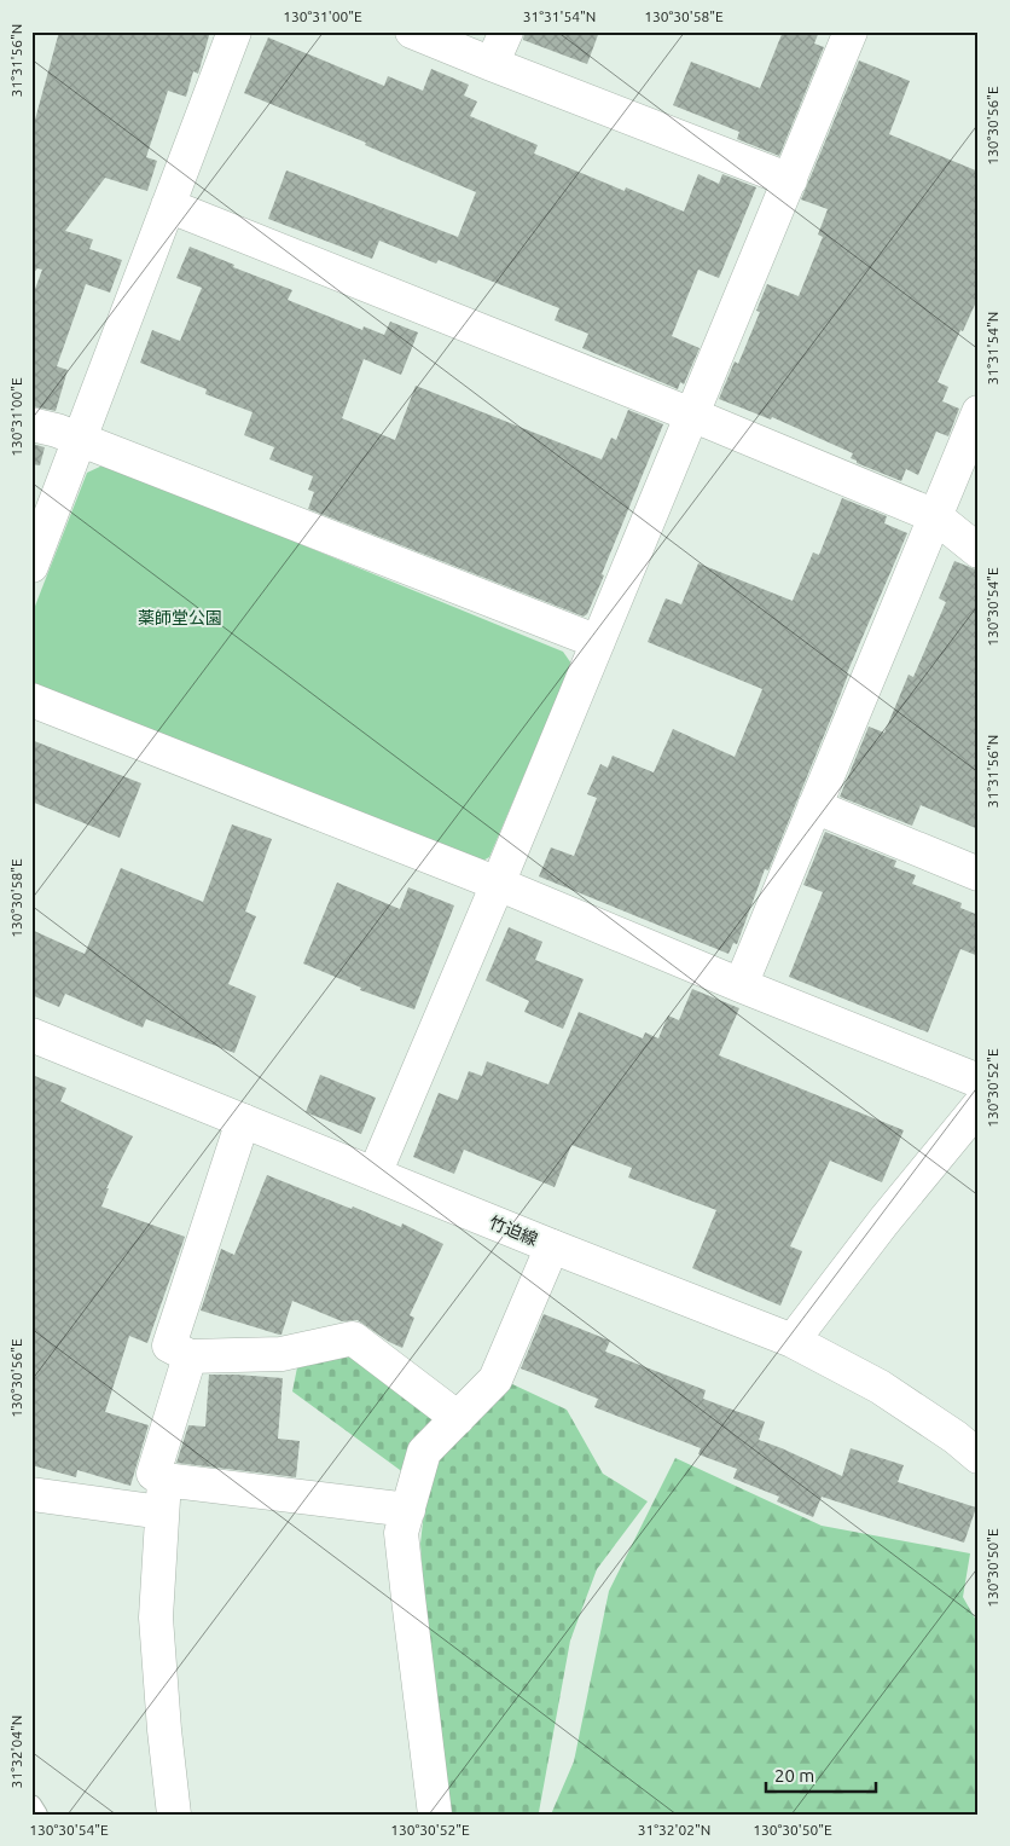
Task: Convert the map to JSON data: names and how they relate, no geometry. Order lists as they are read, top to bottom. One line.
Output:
{"streets":{"street":["竹迫線"]},"parks":["薬師堂公園"],"scale_bar":"20 m","coordinates":["130°31'00\"E","31°31'54\"N","130°30'58\"E","31°31'56\"N","130°30'56\"E","130°30'54\"E","130°30'52\"E","130°30'50\"E","31°32'04\"N","31°32'02\"N"]}
